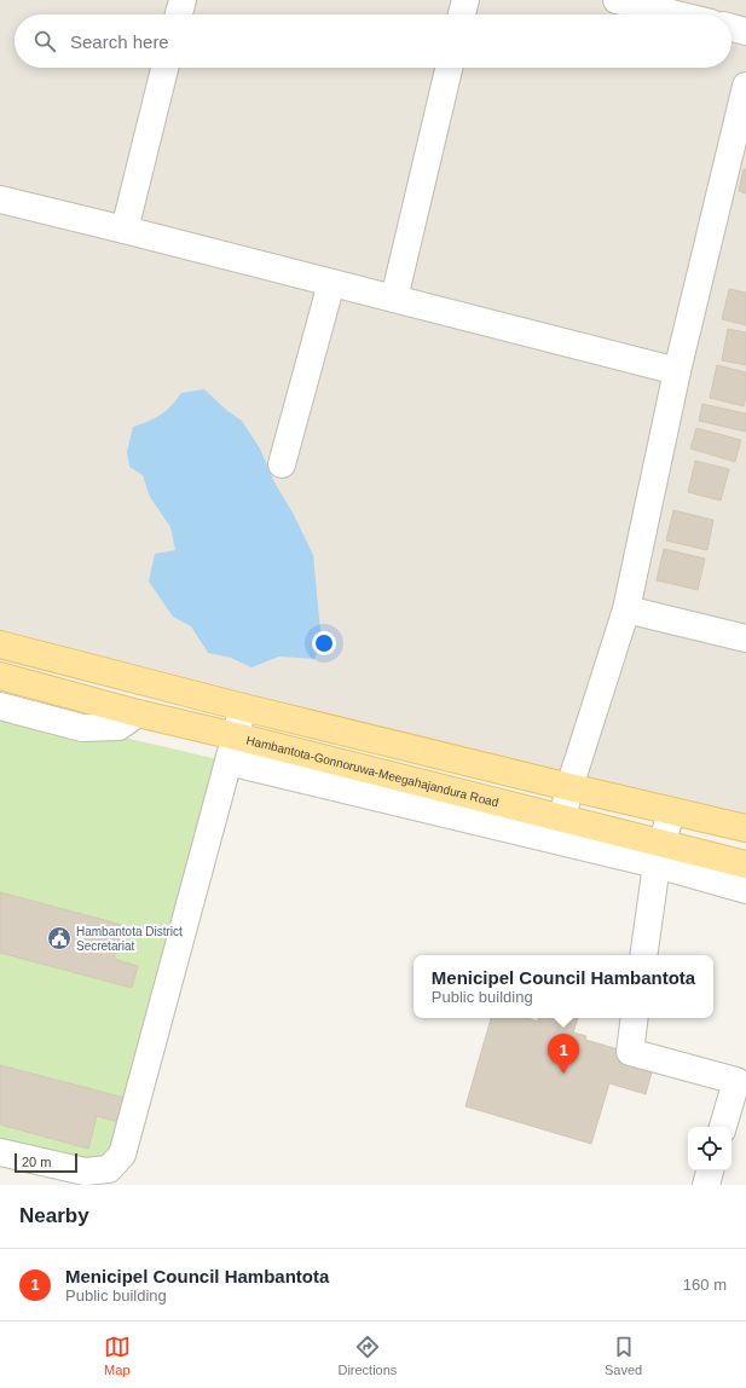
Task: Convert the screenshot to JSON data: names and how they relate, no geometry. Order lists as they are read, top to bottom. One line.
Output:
{"streets":{"main road":["Hambantota-Gonnoruwa-Meegahajandura Road"]},"places":{"public building":["Hambantota District Secretariat"]},"scale_bar":"20 m","page":{"search":"Search here","popup":["Menicipel Council Hambantota","Public building"],"pins":"1","scale":"20 m","heading":"Nearby","list":[{"mark":"1","name":"Menicipel Council Hambantota","note":"Public building","value":"160 m"}],"nav":["Map","Directions","Saved"]}}
